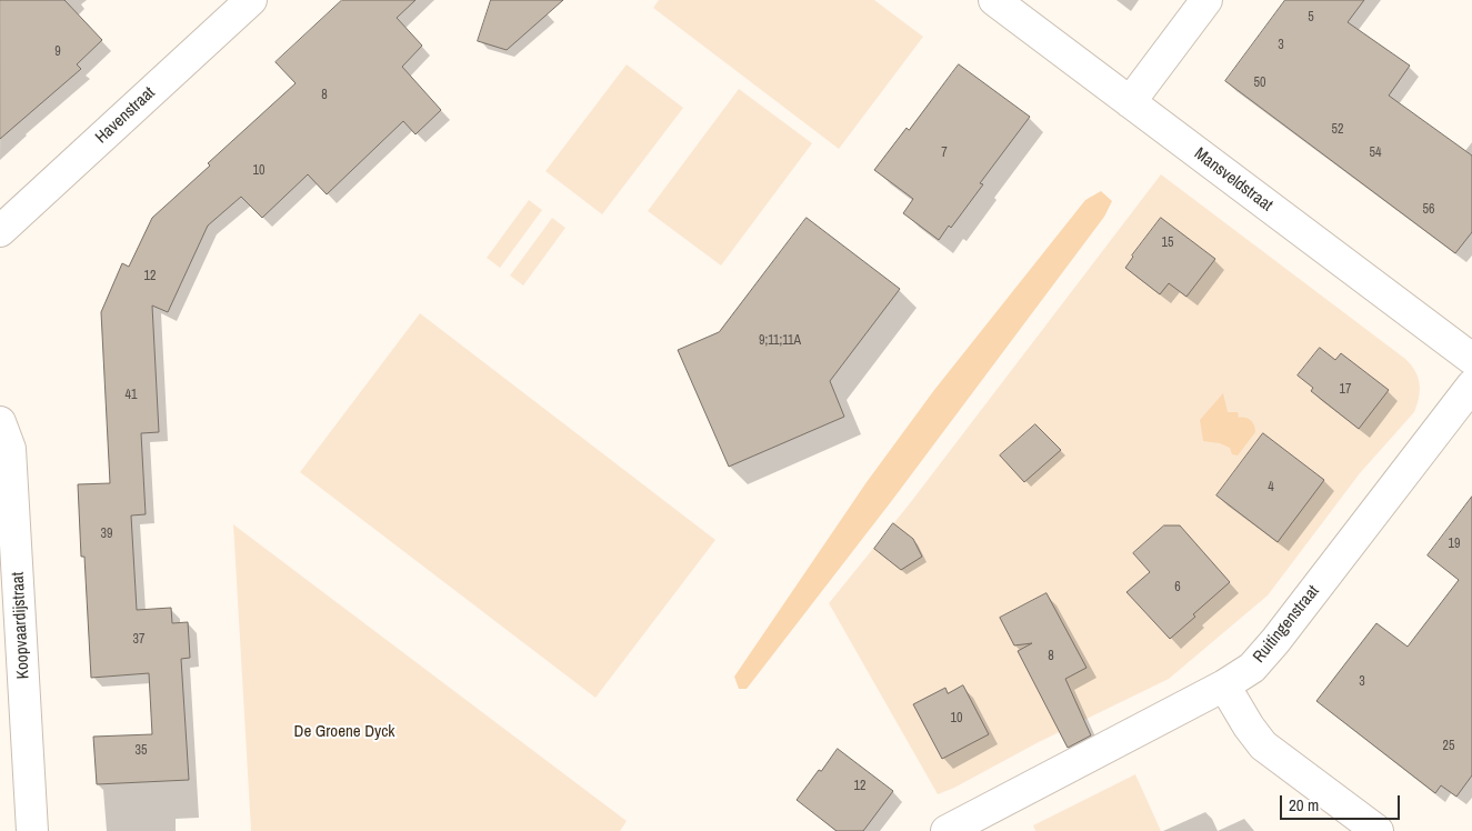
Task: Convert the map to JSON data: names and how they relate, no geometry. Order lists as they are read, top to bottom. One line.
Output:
{"streets":{"street":["Havenstraat","Mansveldstraat","Ruitingenstraat","Koopvaardijstraat"]},"parks":["De Groene Dyck"],"house_numbers":["5","3","9","50","8","52","7","54","10","56","15","12","9;11;11A","17","41","4","39","19","6","37","8","3","10","25","35","12"],"scale_bar":"20 m"}
